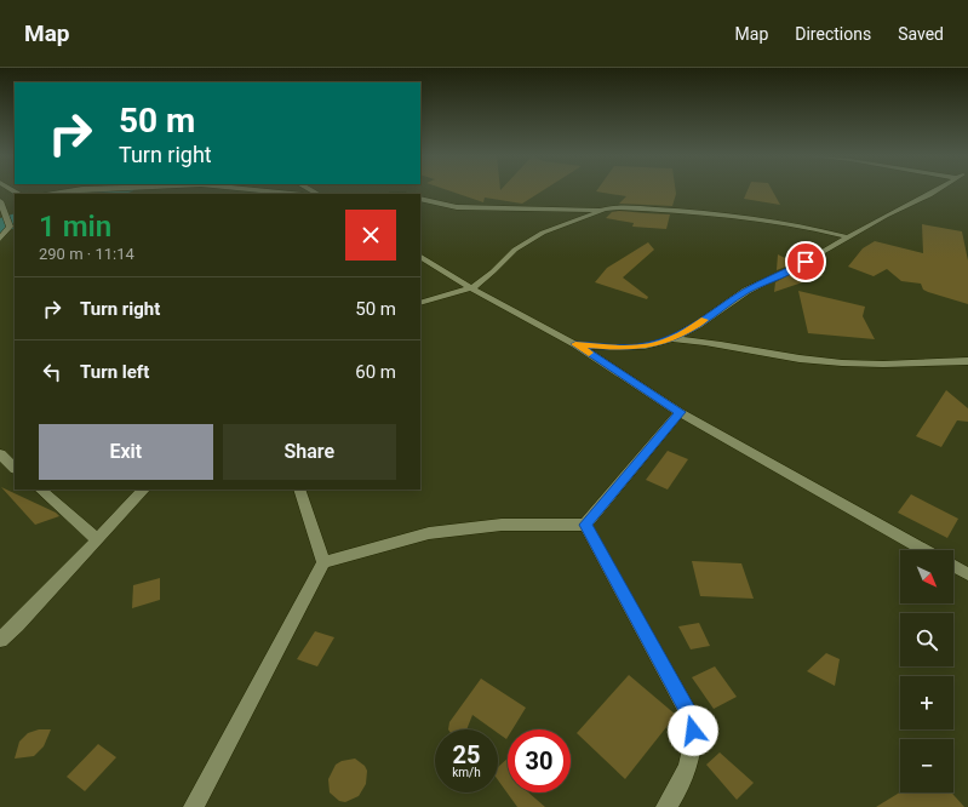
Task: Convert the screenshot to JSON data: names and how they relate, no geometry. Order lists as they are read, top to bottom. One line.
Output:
{"north":"bottom right","page":{"header":"Map","nav":["Map","Directions","Saved"],"turn":["50 m","Turn right"],"heading":["1 min","290 m · 11:14"],"list":[{"name":"Turn right","value":"50 m"},{"name":"Turn left","value":"60 m"}],"buttons":["Exit","Share"],"map_buttons":["+","−"],"speed":"25 km/h","limit":"30"}}
